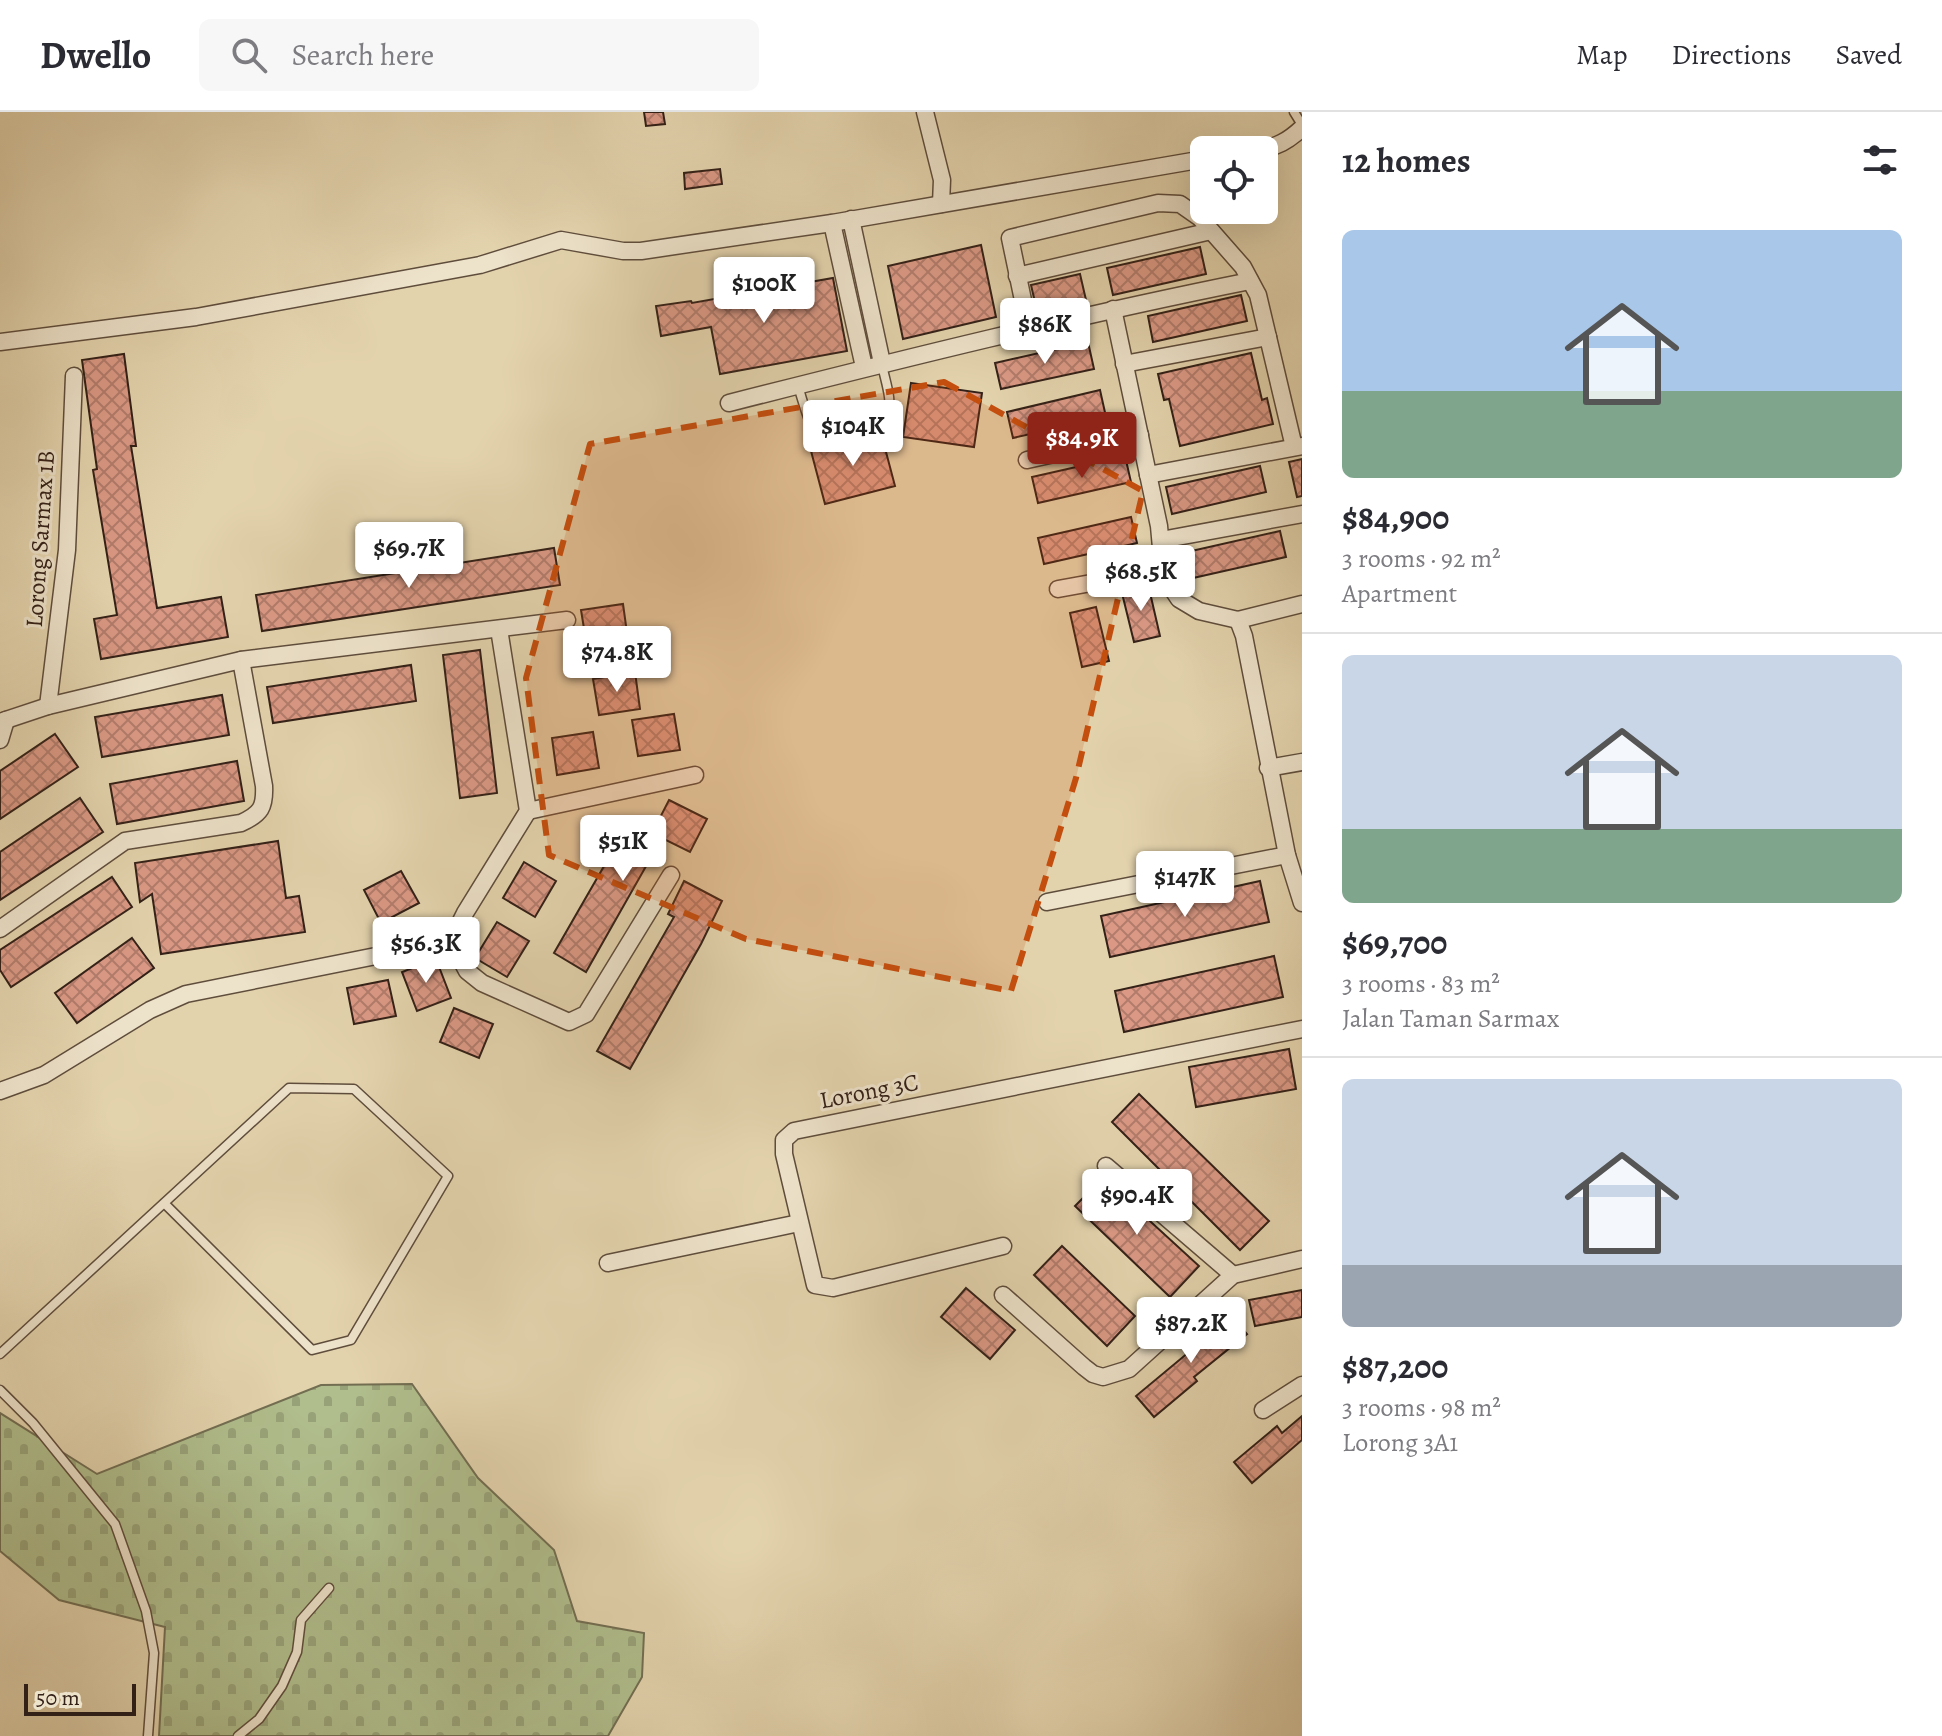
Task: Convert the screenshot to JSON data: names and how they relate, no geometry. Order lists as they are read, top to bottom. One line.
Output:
{"streets":{"street":["Lorong Sarmax 1B","Lorong 3C"]},"scale_bar":"50 m","page":{"header":"Dwello","search":"Search here","nav":["Map","Directions","Saved"],"heading":"12 homes","list":[{"name":"$84,900","note":"3 rooms · 92 m² · Apartment"},{"name":"$69,700","note":"3 rooms · 83 m² · Jalan Taman Sarmax"},{"name":"$87,200","note":"3 rooms · 98 m² · Lorong 3A1"}],"price":["$100K","$86K","$104K","$84.9K","$69.7K","$68.5K","$74.8K","$51K","$147K","$56.3K","$90.4K","$87.2K"],"scale":"50 m"}}
